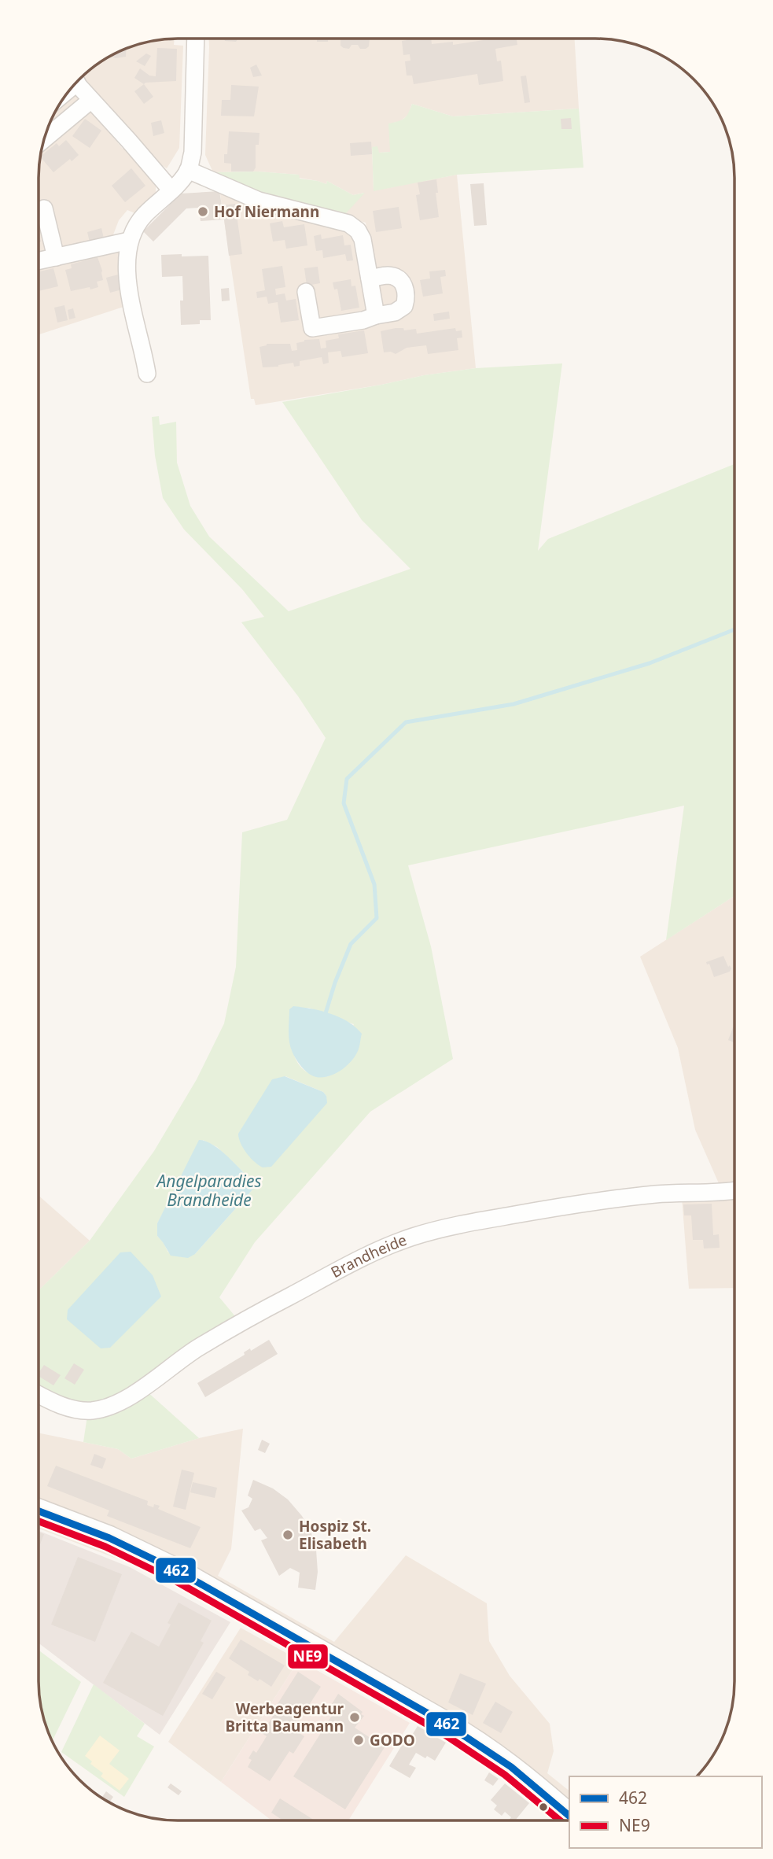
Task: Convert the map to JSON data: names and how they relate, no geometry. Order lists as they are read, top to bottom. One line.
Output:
{"streets":{"street":["Brandheide"]},"water":["Angelparadies Brandheide"],"places":["Hof Niermann","Hospiz St. Elisabeth","Werbeagentur Britta Baumann","GODO"],"lines":["transit line 462","transit line NE9"],"legend":["462","NE9"]}
